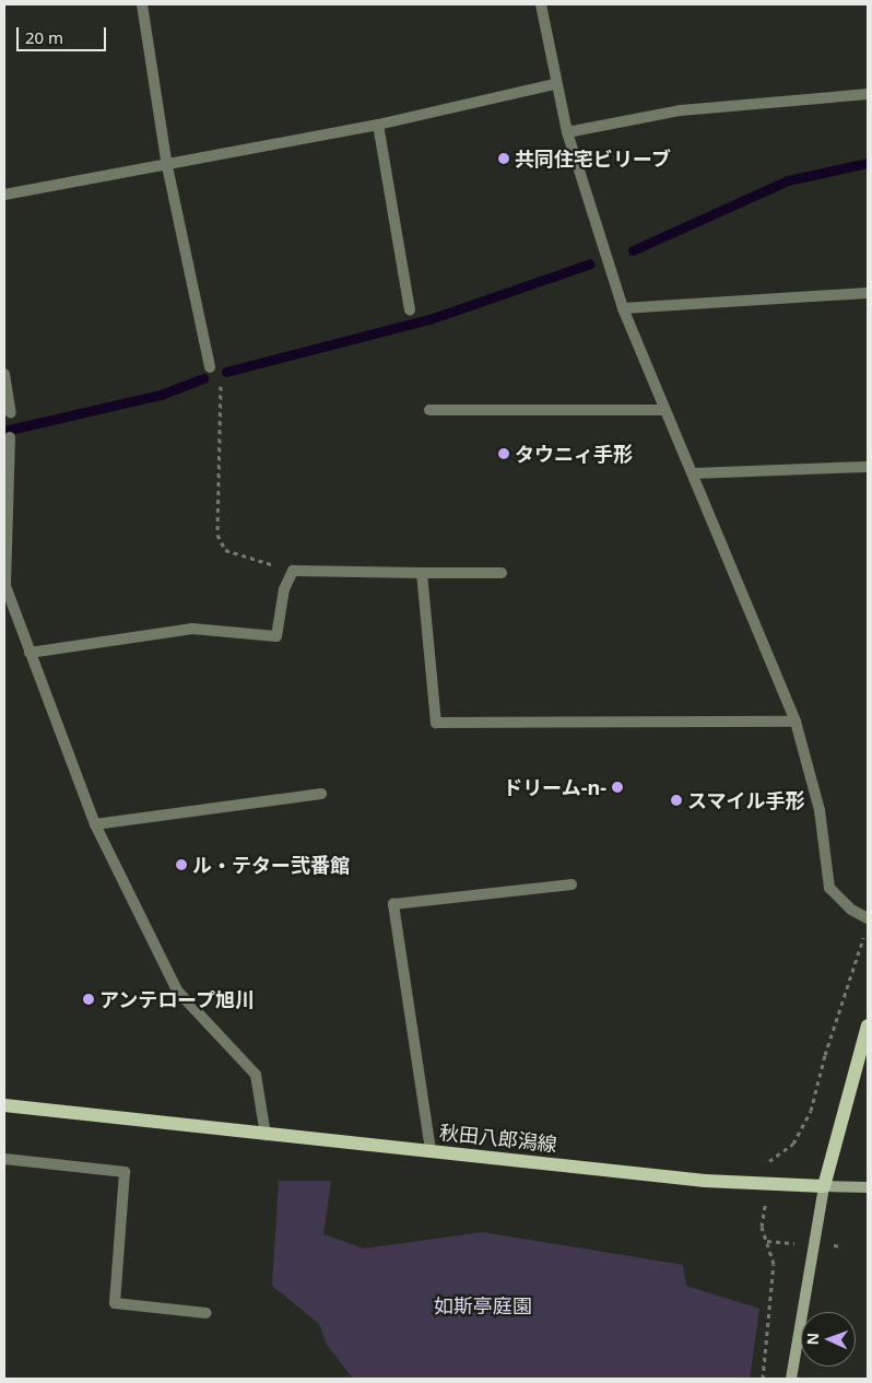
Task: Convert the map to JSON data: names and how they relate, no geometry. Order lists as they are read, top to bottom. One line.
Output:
{"streets":{"main road":["秋田八郎潟線"]},"parks":["如斯亭庭園"],"places":["共同住宅ビリーブ","タウニィ手形","ドリーム-n-","スマイル手形","ル・テター弐番館","アンテロープ旭川"],"scale_bar":"20 m","north":"left"}
